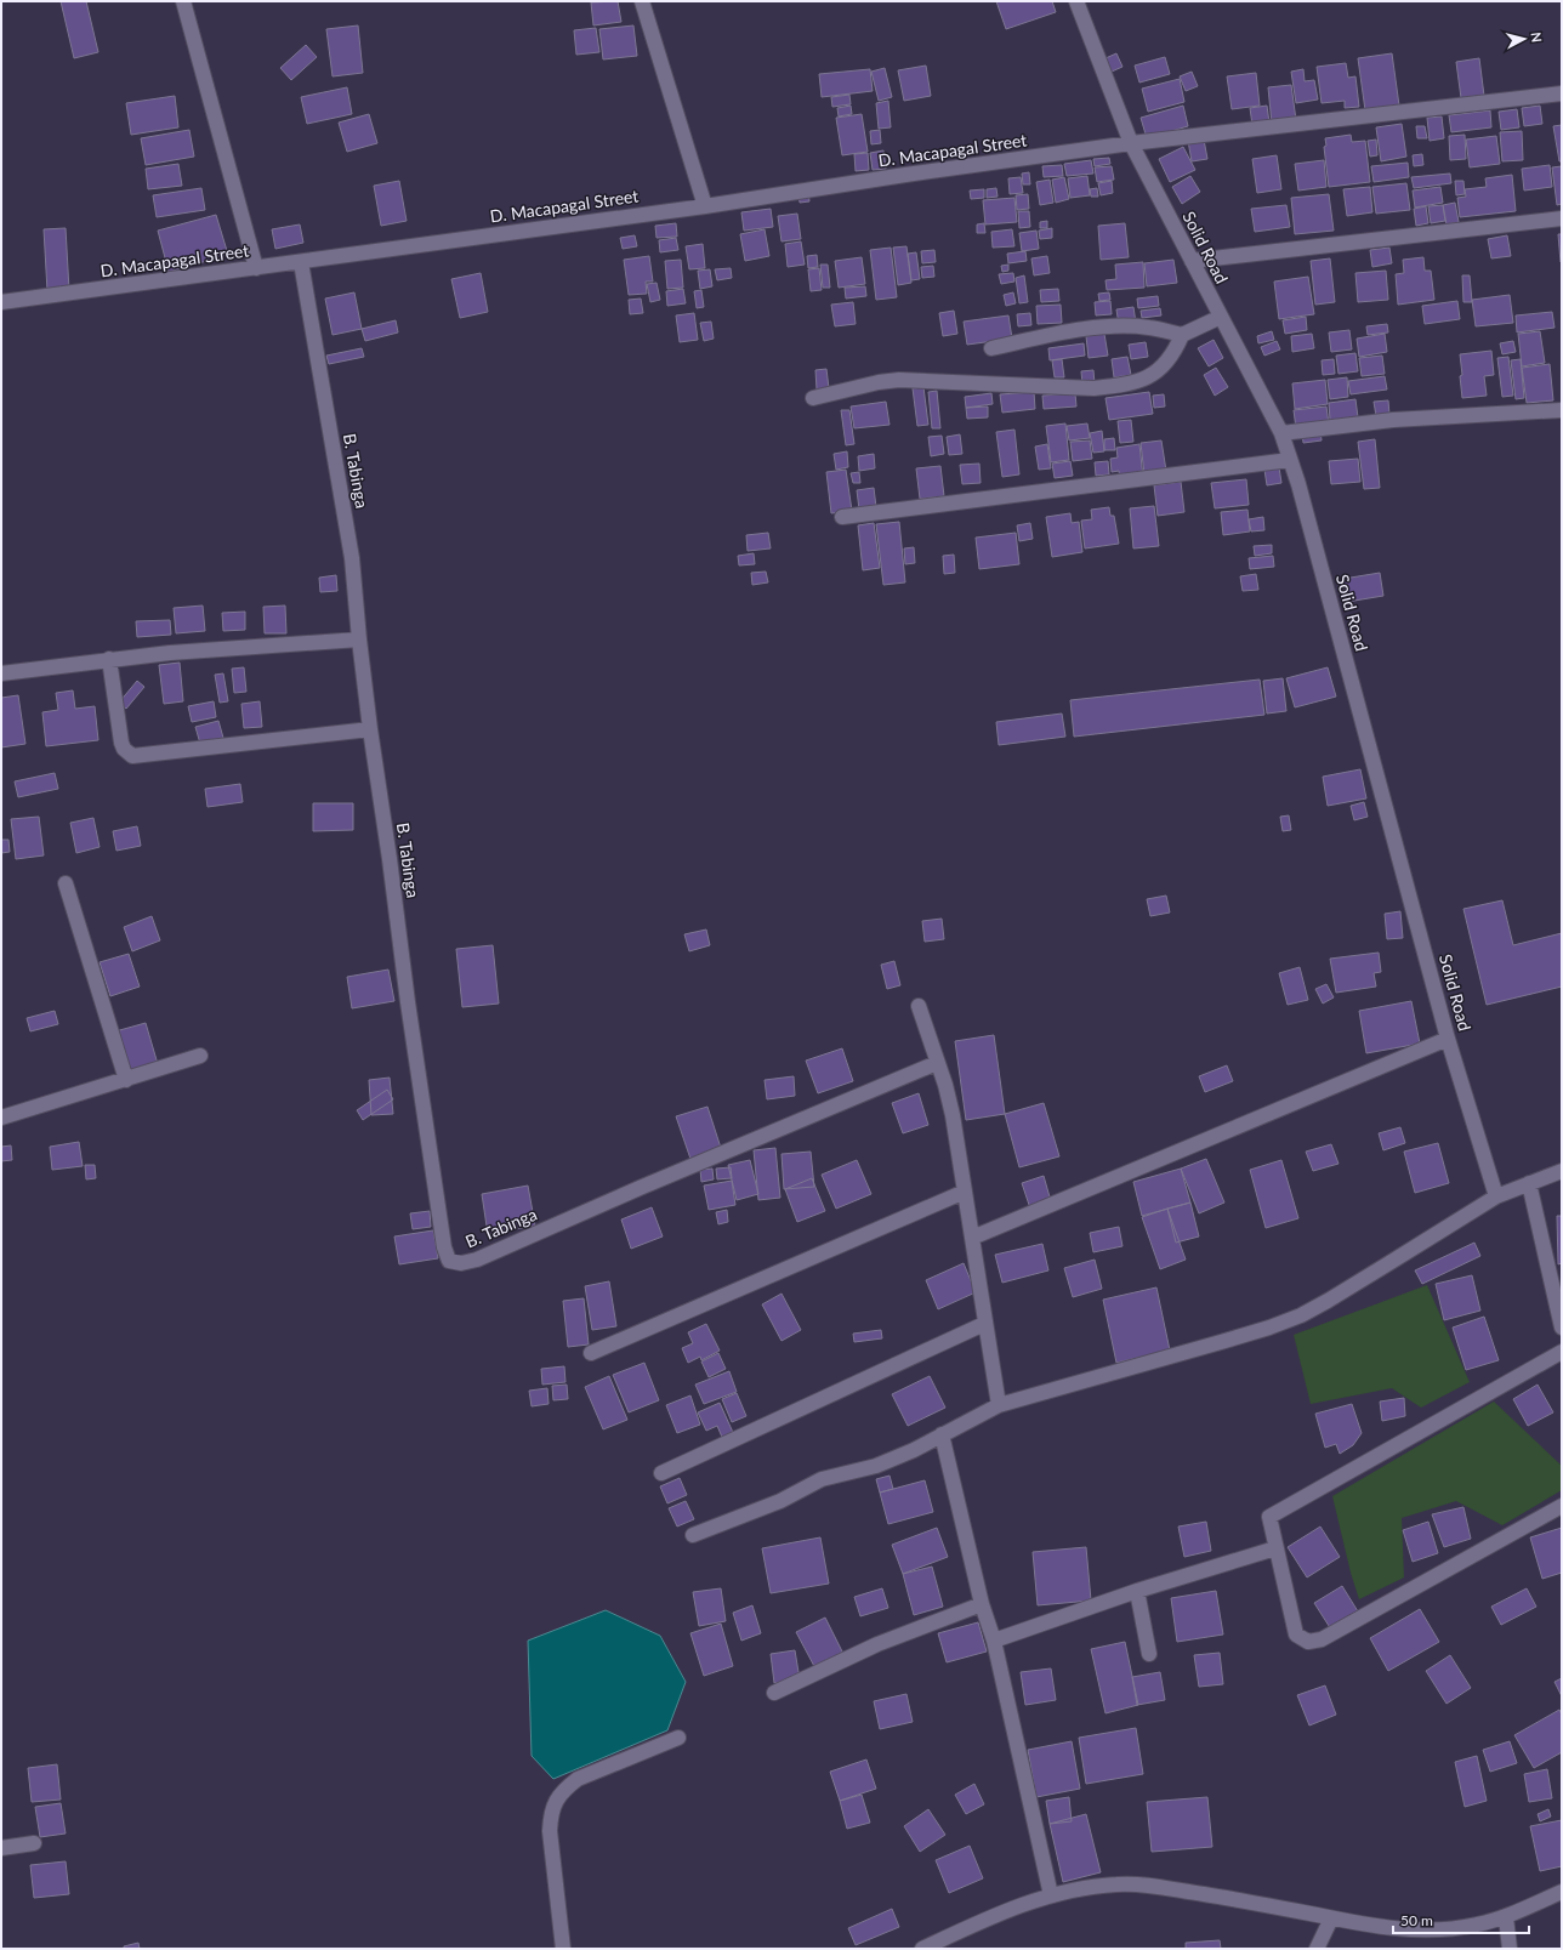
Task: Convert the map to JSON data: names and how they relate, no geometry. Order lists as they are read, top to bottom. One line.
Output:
{"streets":{"street":["D. Macapagal Street","Solid Road","B. Tabinga"]},"crossings":[["D. Macapagal Street","Solid Road"],["D. Macapagal Street","B. Tabinga"]],"scale_bar":"50 m","north":"right"}
